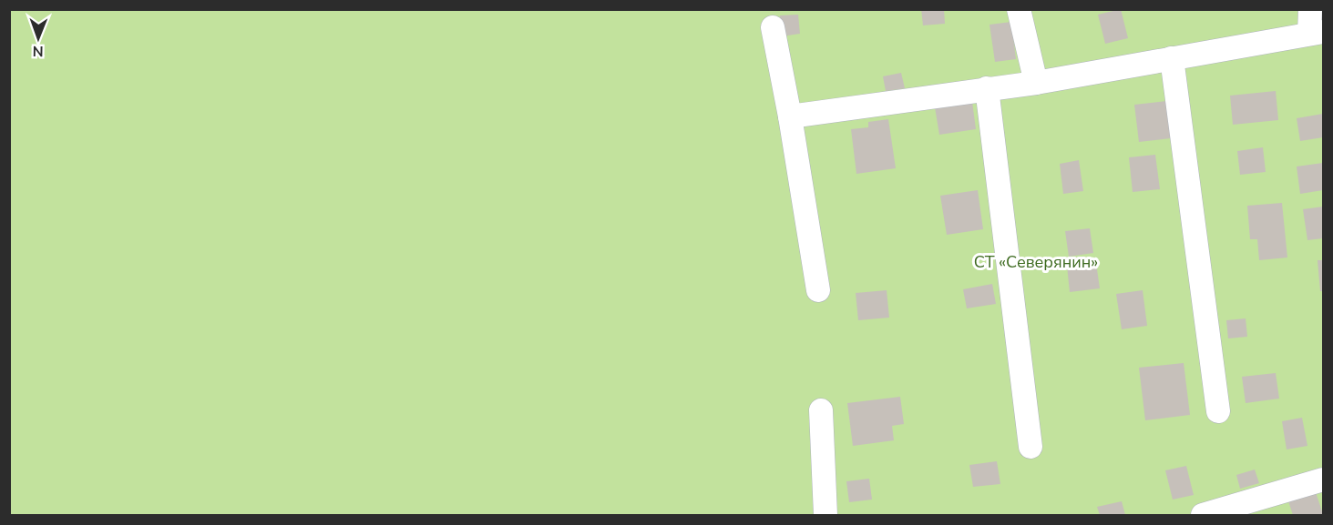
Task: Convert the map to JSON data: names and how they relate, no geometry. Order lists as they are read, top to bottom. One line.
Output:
{"parks":["СТ «Северянин»"],"north":"bottom"}
